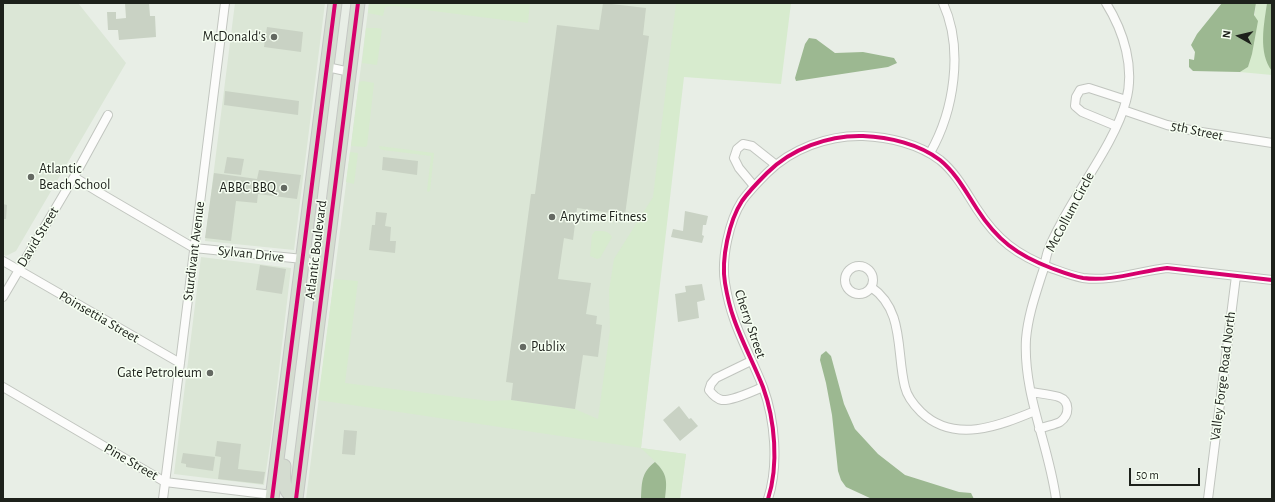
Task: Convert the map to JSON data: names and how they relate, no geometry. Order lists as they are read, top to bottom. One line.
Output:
{"streets":{"highway":["Atlantic Boulevard"],"street":["5th Street","McCollum Circle","David Street","Sturdivant Avenue","Sylvan Drive","Poinsettia Street","Cherry Street","Valley Forge Road North","Pine Street"]},"crossings":[["5th Street","McCollum Circle"],["McCollum Circle","Cherry Street"],["David Street","Sylvan Drive"],["David Street","Poinsettia Street"],["Atlantic Boulevard","Sylvan Drive"],["Atlantic Boulevard","Pine Street"],["Sturdivant Avenue","Sylvan Drive"],["Sturdivant Avenue","Poinsettia Street"],["Sturdivant Avenue","Pine Street"],["Cherry Street","Valley Forge Road North"]],"places":["McDonald's","Atlantic Beach School","ABBC BBQ","Anytime Fitness","Publix","Gate Petroleum"],"scale_bar":"50 m","north":"left"}
